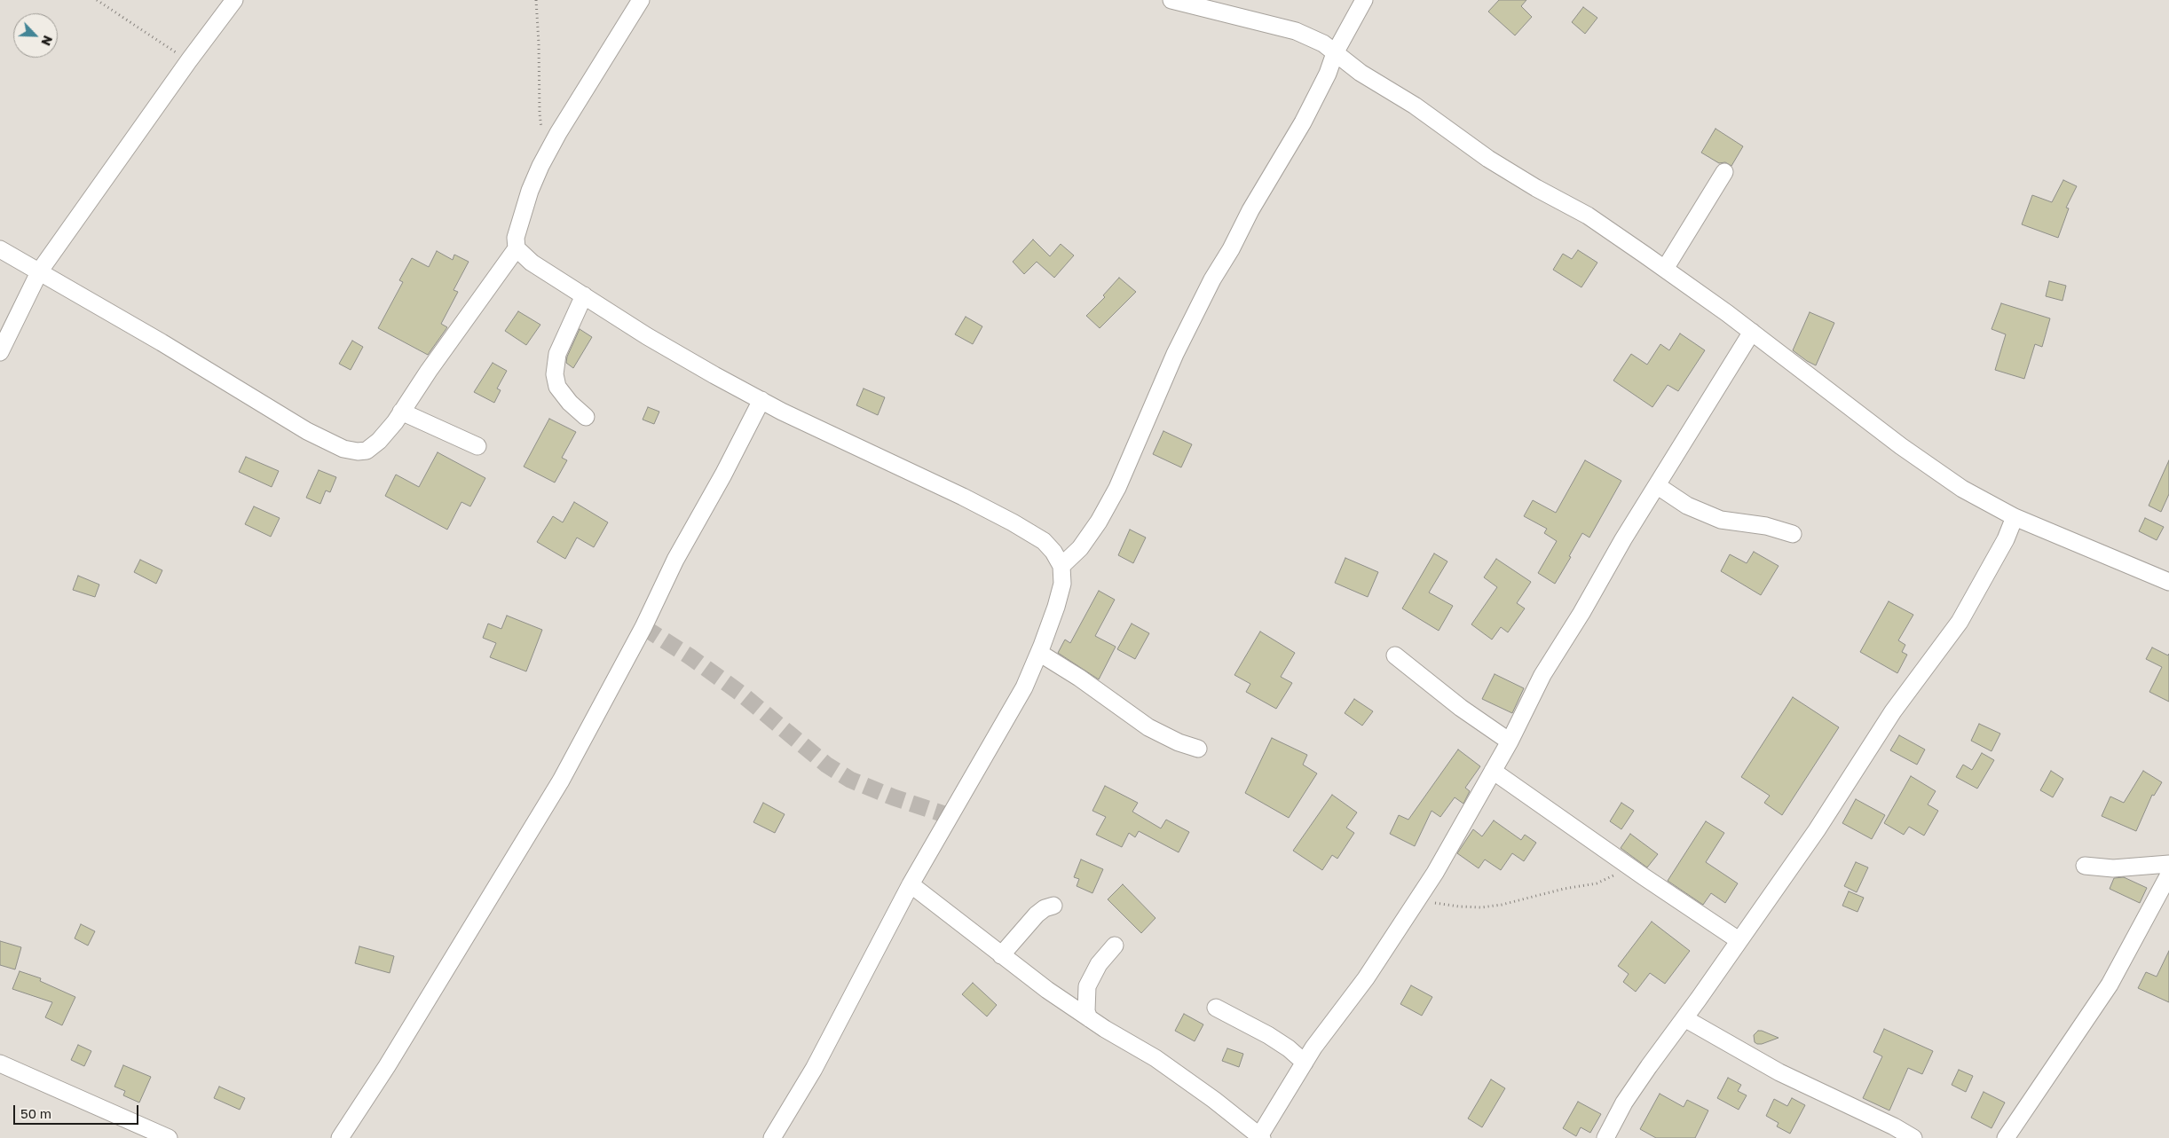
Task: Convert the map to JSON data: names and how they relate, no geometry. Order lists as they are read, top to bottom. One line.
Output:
{"scale_bar":"50 m","north":"bottom right"}
